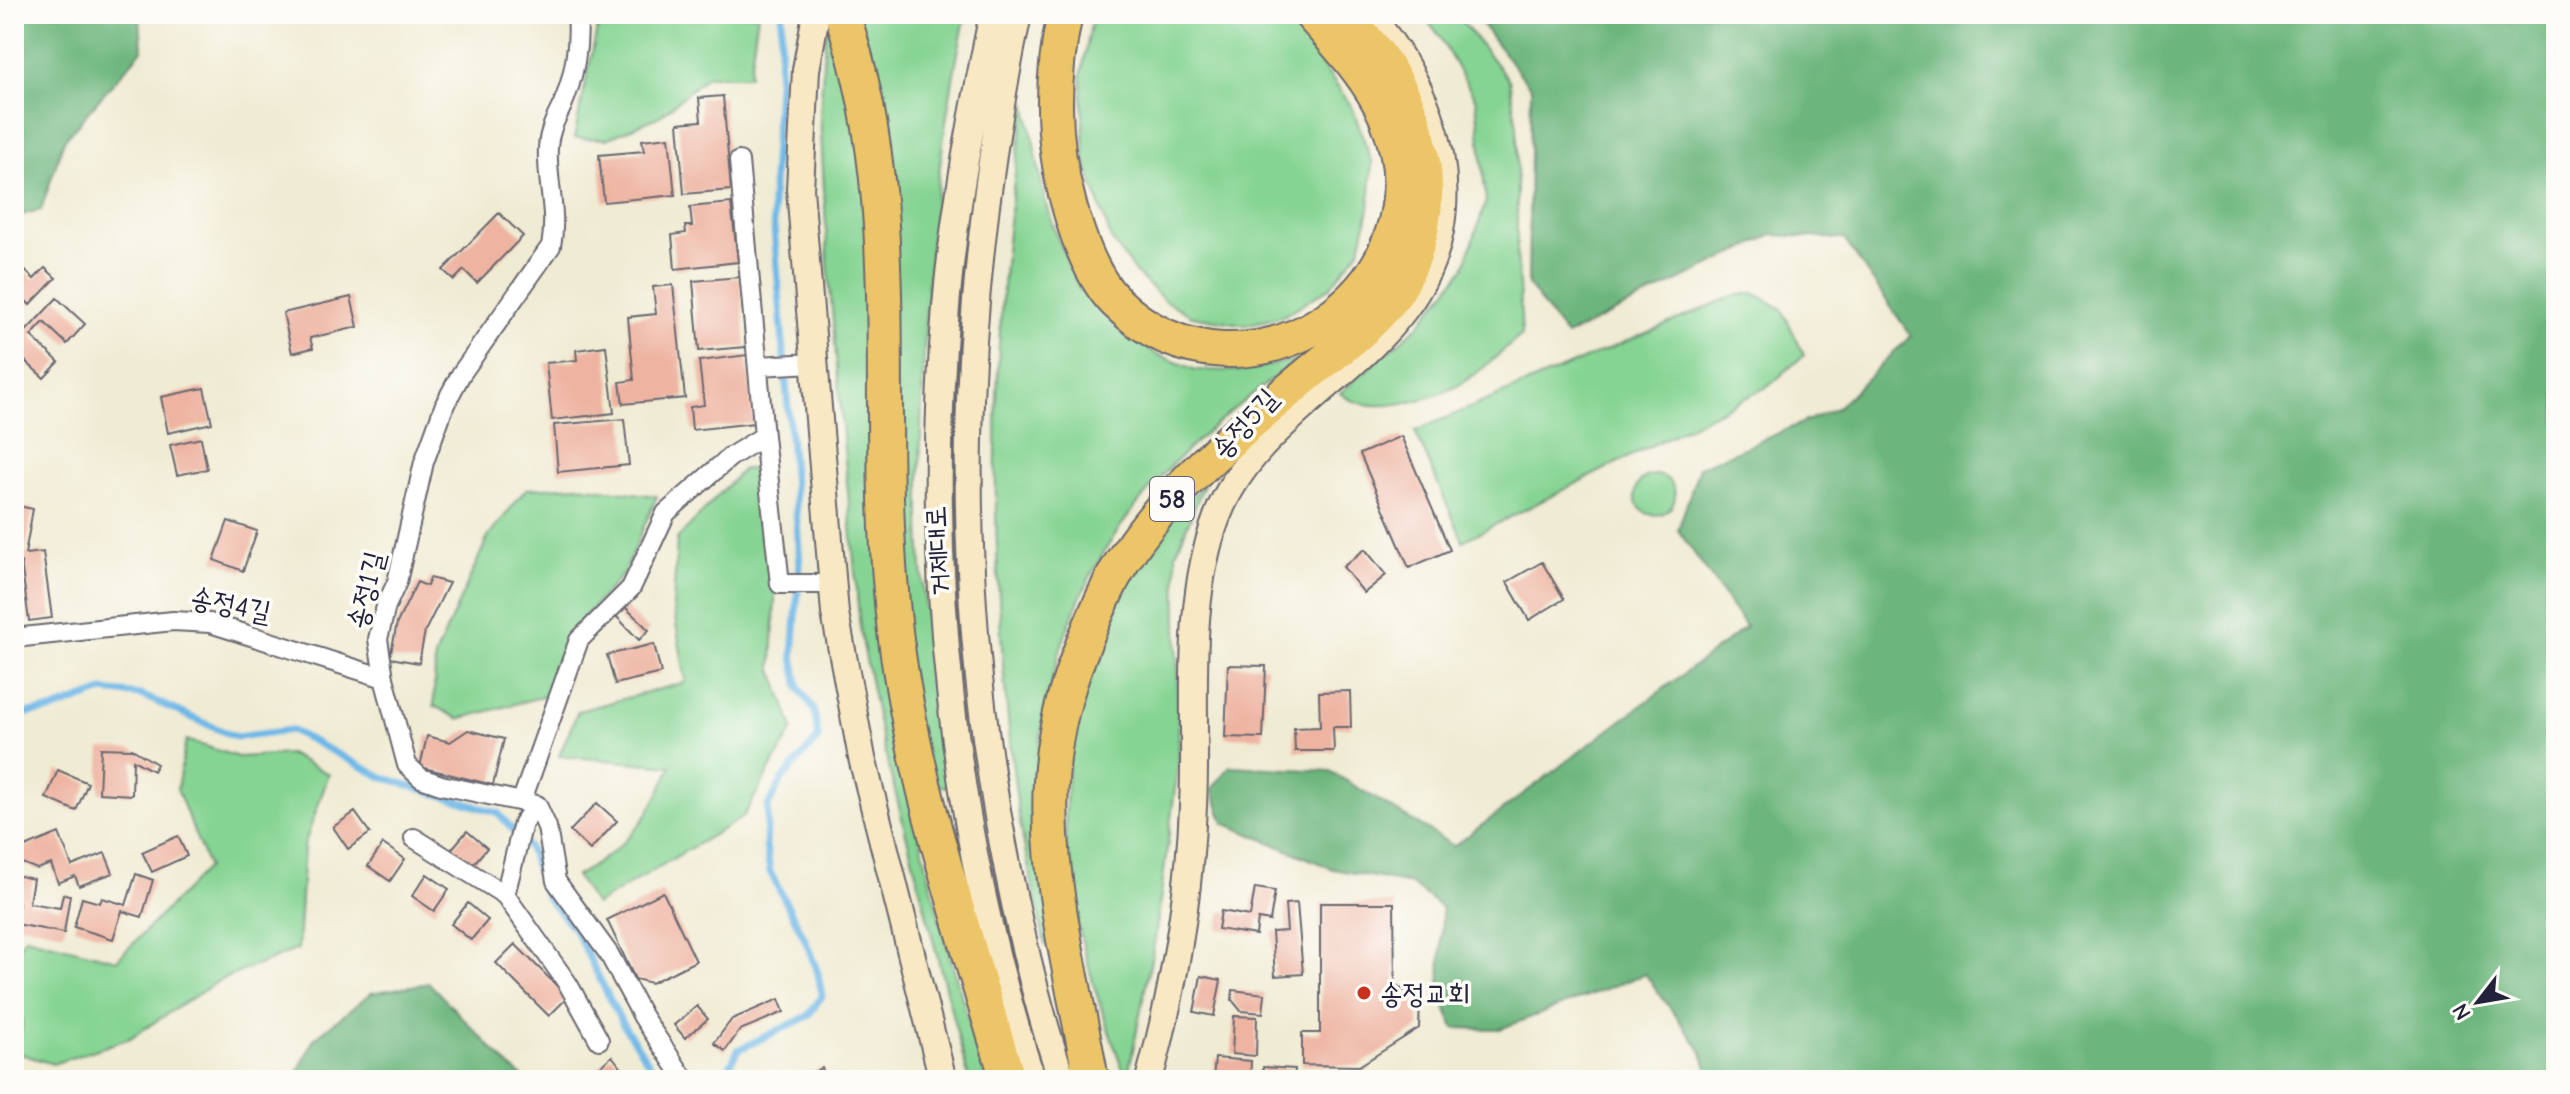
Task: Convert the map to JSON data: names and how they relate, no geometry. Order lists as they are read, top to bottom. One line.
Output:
{"streets":{"highway":["58"],"street":["송정5길","거제대로","송정1길","송정4길"]},"crossings":[["송정1길","송정4길"]],"places":["송정교회"],"north":"bottom left"}
